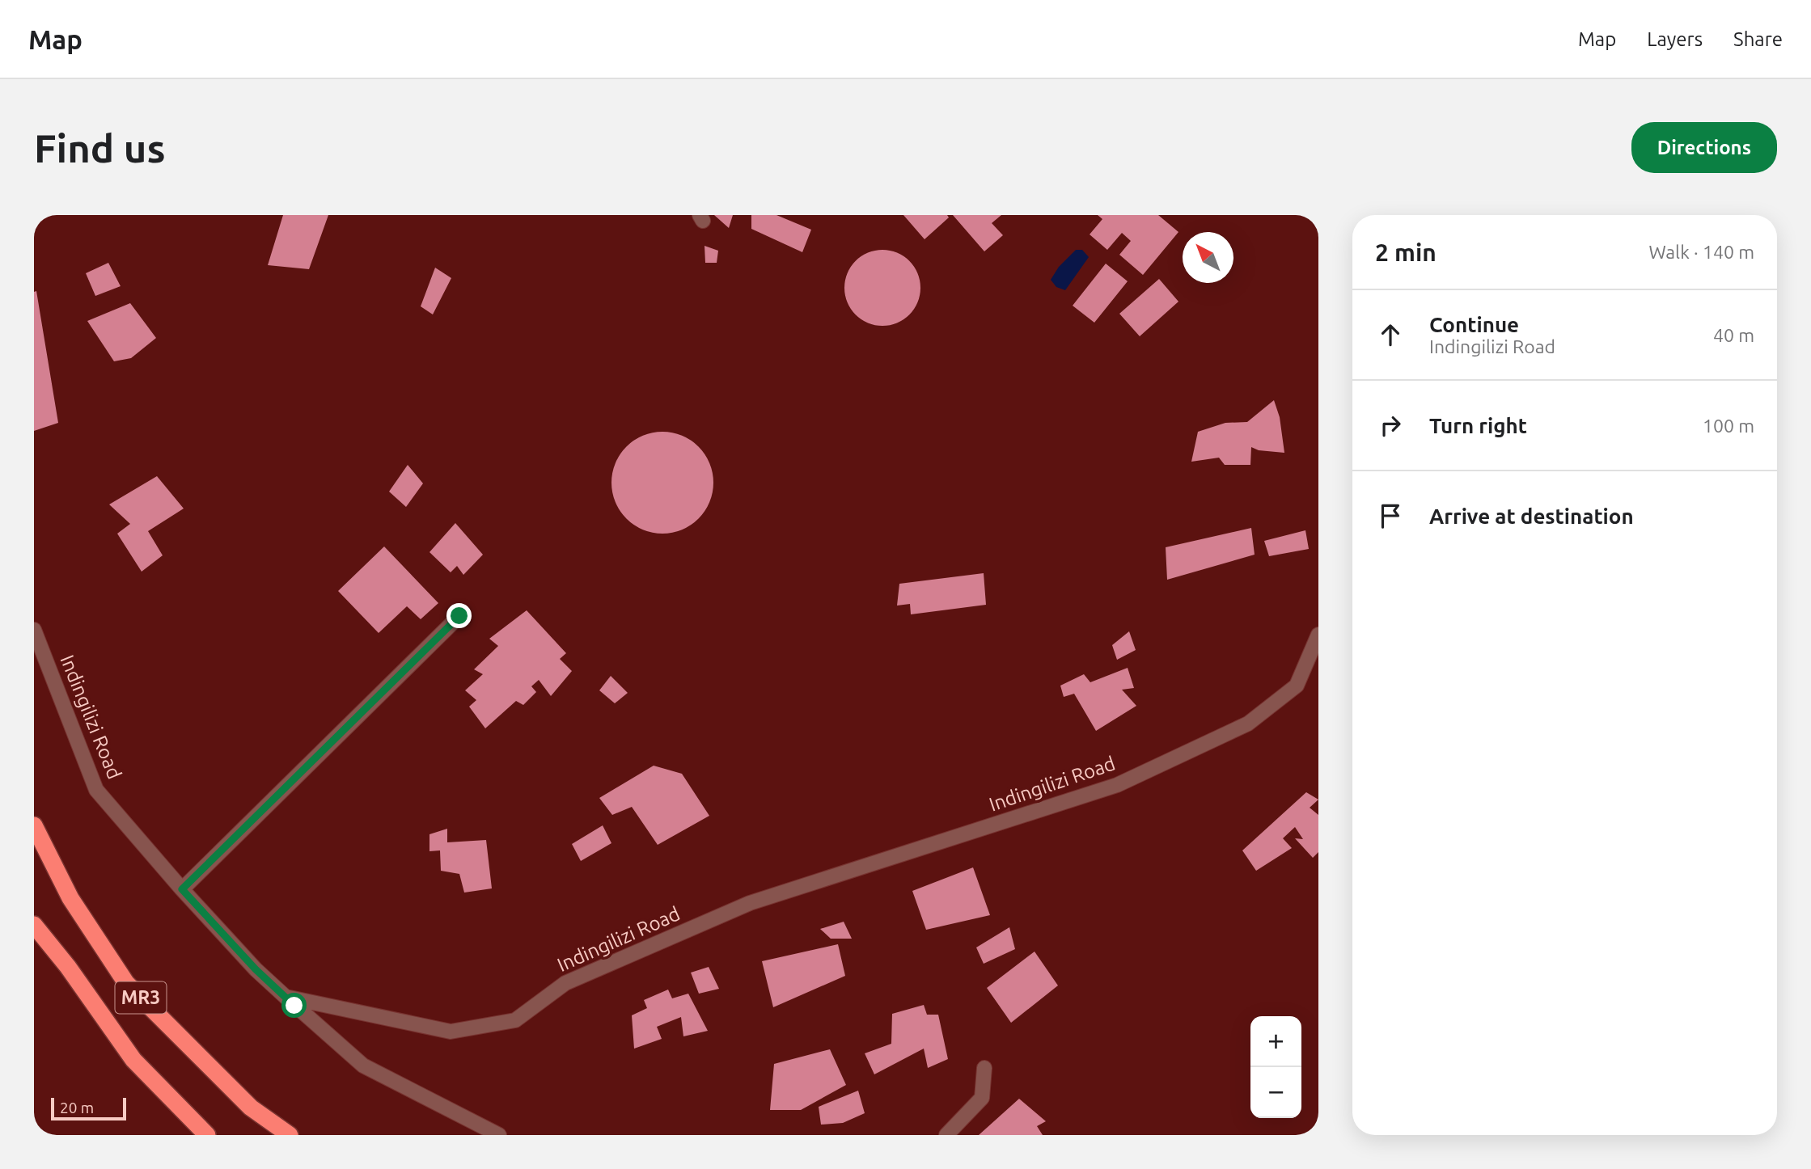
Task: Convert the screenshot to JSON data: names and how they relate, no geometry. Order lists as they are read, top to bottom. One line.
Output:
{"streets":{"highway":["MR3"],"street":["Indingilizi Road"]},"scale_bar":"20 m","north":"top left","page":{"header":"Map","nav":["Map","Layers","Share"],"buttons":"Directions","title":"Find us","heading":["2 min","Walk · 140 m"],"list":[["Continue","Indingilizi Road","40 m"],["Turn right","100 m"],"Arrive at destination"],"map_buttons":["+","−"],"scale":"20 m"}}
